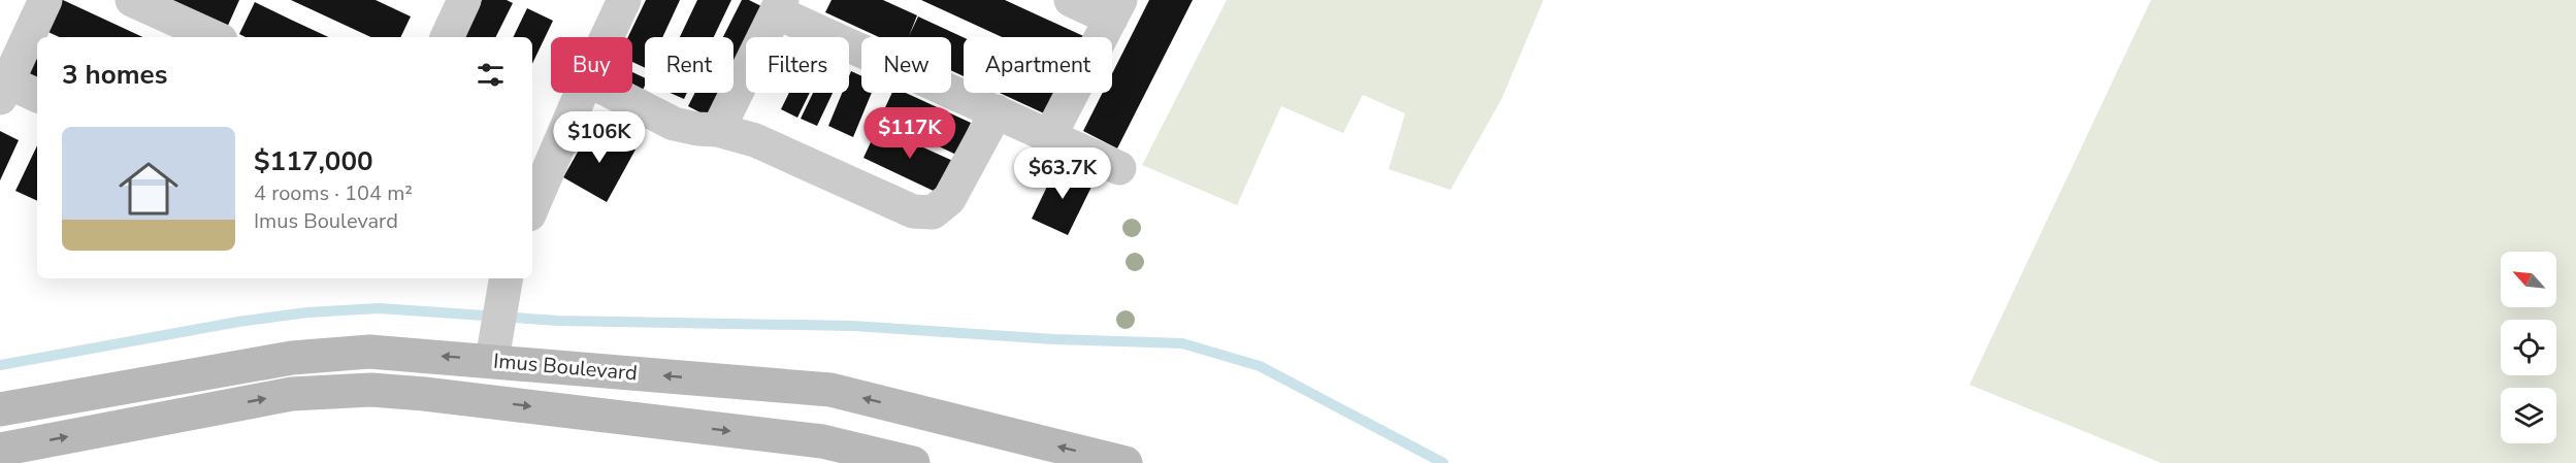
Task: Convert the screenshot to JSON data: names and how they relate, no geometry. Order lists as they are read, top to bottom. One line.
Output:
{"streets":{"main road":["Imus Boulevard"]},"north":"top left","page":{"chip":["Buy","Rent","Filters","New","Apartment"],"heading":"3 homes","price":["$117K","$106K","$63.7K"],"list":[{"name":"$117,000","note":"4 rooms · 104 m² · Imus Boulevard"}]}}
